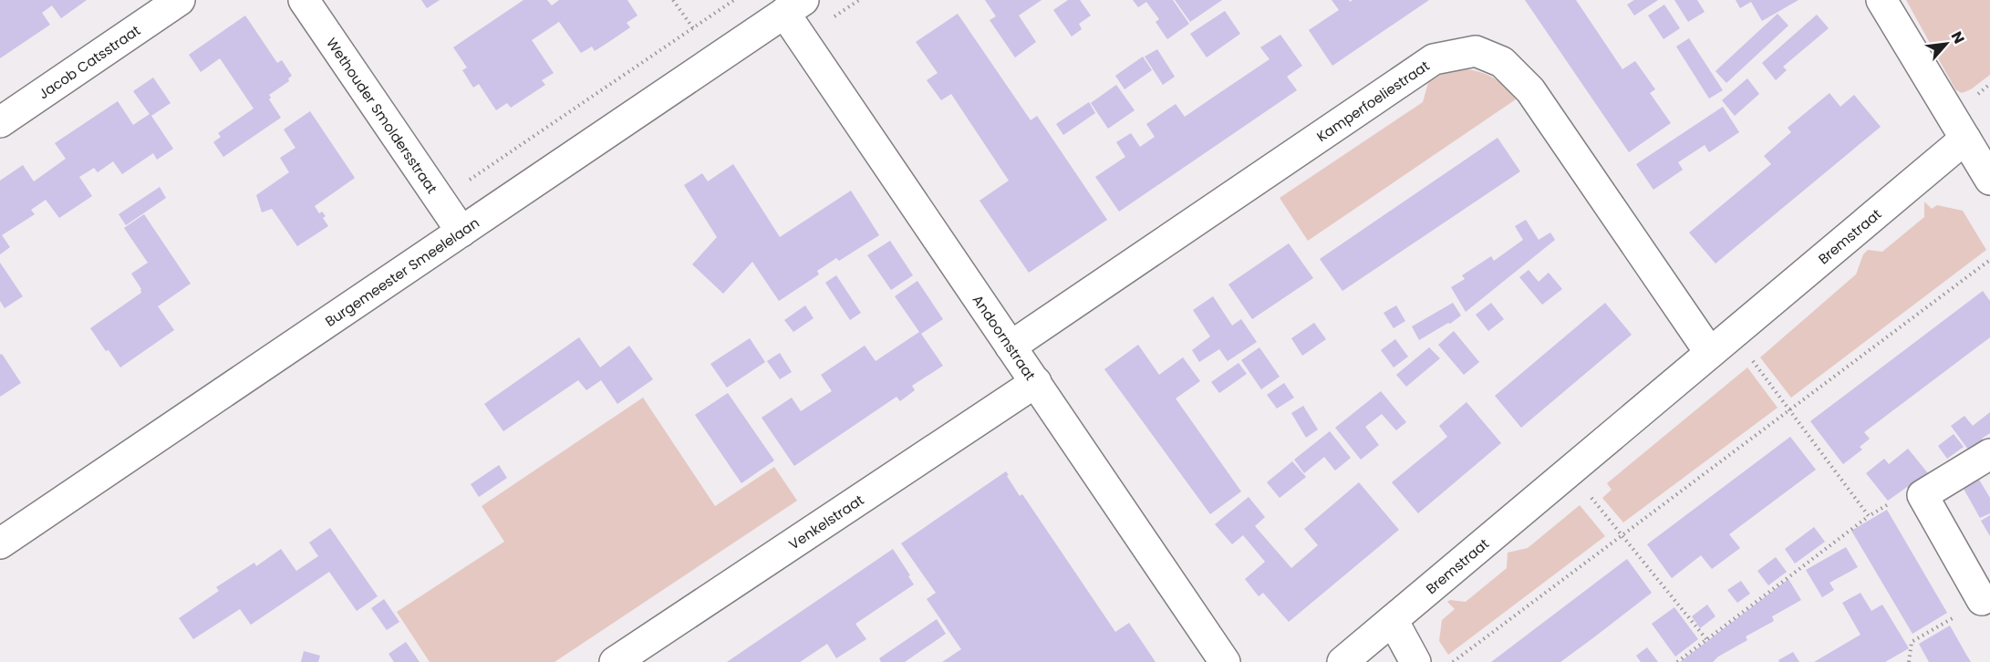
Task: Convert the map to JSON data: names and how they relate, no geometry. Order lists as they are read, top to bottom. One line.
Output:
{"streets":{"street":["Jacob Catsstraat","Kamperfoeliestraat","Wethouder Smoldersstraat","Bremstraat","Burgemeester Smeelelaan","Andoornstraat","Venkelstraat"]},"crossings":[["Kamperfoeliestraat","Bremstraat"],["Kamperfoeliestraat","Andoornstraat"],["Wethouder Smoldersstraat","Burgemeester Smeelelaan"],["Burgemeester Smeelelaan","Andoornstraat"],["Andoornstraat","Venkelstraat"]],"north":"top right"}
